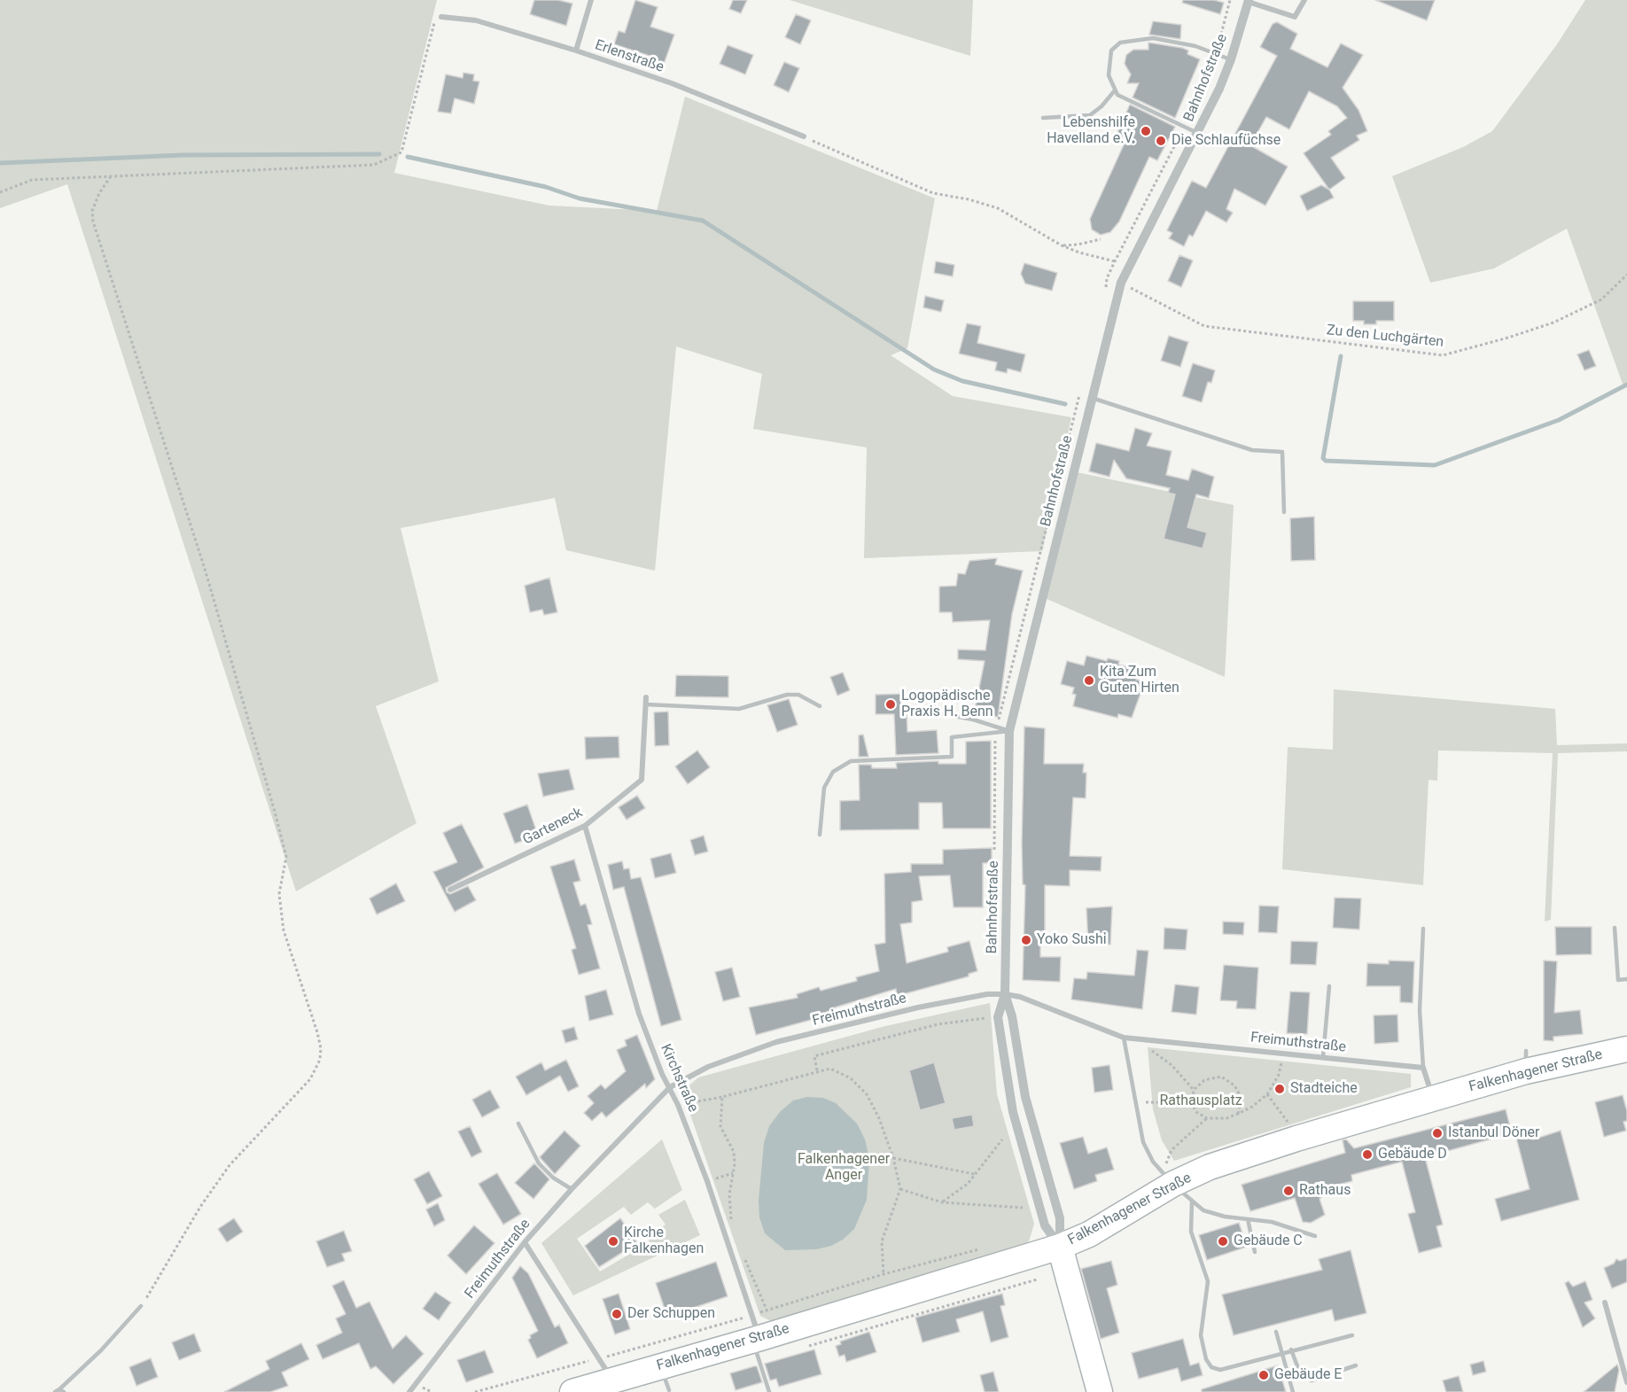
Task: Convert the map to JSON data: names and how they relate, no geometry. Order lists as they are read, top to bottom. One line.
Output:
{"streets":{"main road":["Falkenhagener Straße"],"street":["Erlenstraße","Bahnhofstraße","Garteneck","Freimuthstraße","Kirchstraße"],"path":["Zu den Luchgärten"]},"crossings":[["Bahnhofstraße","Freimuthstraße"],["Bahnhofstraße","Falkenhagener Straße"],["Garteneck","Kirchstraße"],["Freimuthstraße","Kirchstraße"],["Falkenhagener Straße","Kirchstraße"]],"parks":["Rathausplatz","Falkenhagener Anger"],"places":["Lebenshilfe Havelland e.V.","Die Schlaufüchse","Kita Zum Guten Hirten","Logopädische Praxis H. Benn","Yoko Sushi","Stadteiche","Istanbul Döner","Gebäude D","Rathaus","Kirche Falkenhagen","Gebäude C","Der Schuppen","Gebäude E"]}
